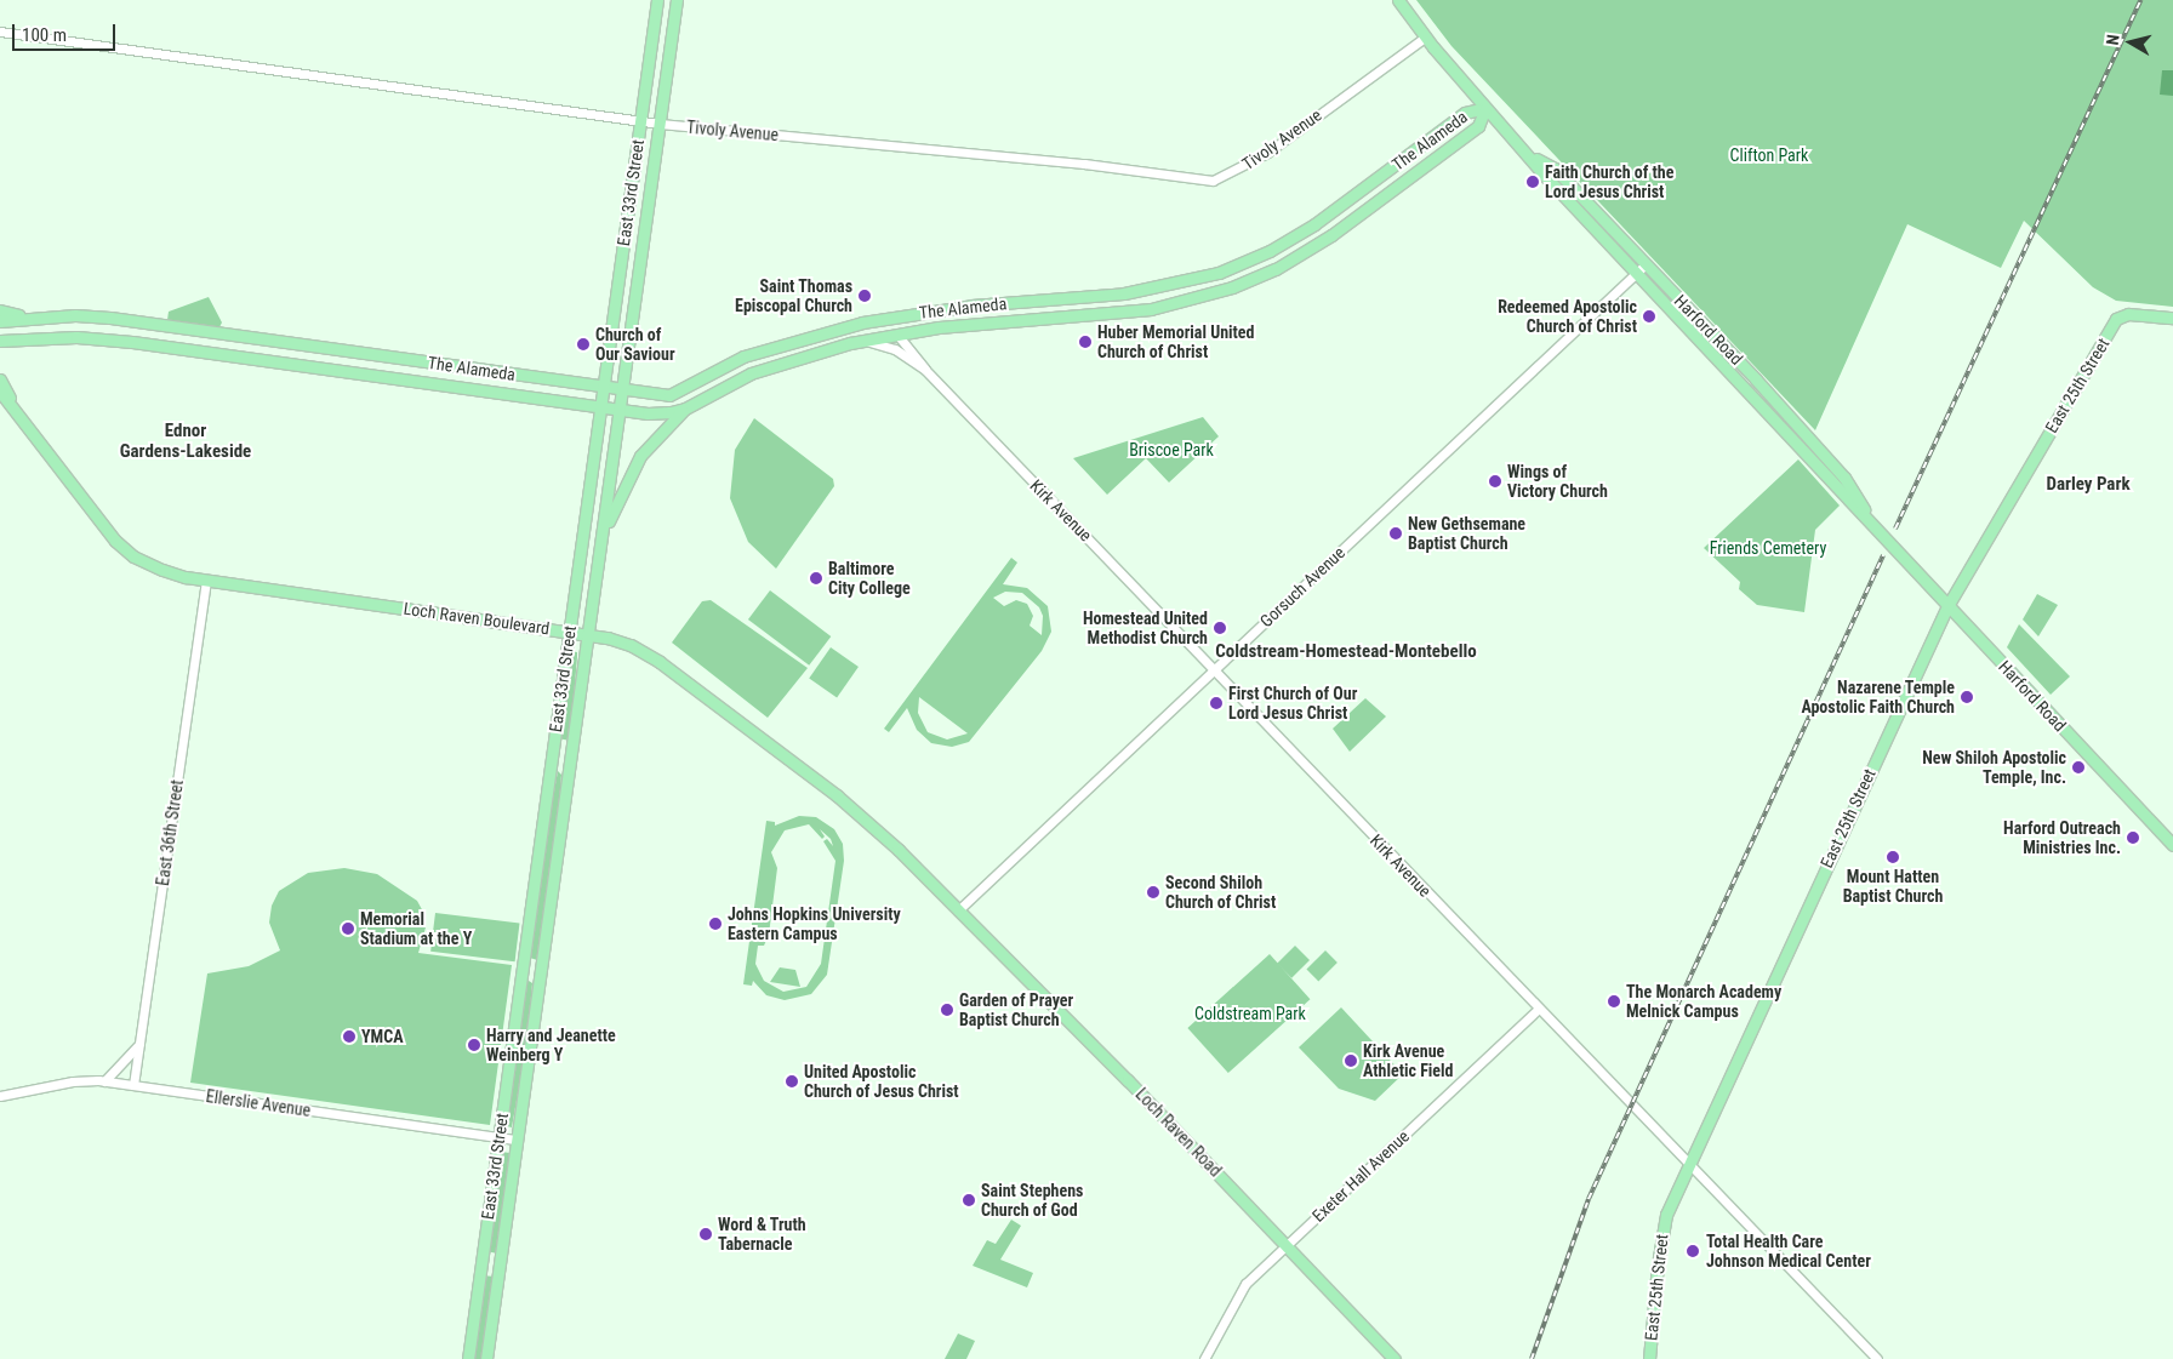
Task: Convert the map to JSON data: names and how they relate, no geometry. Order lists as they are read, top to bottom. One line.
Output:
{"streets":{"main road":["The Alameda","East 33rd Street","Harford Road","East 25th Street","Loch Raven Boulevard","Loch Raven Road"],"street":["Tivoly Avenue","Kirk Avenue","Gorsuch Avenue","East 36th Street","Ellerslie Avenue","Exeter Hall Avenue"]},"crossings":[["Tivoly Avenue","East 33rd Street"],["Tivoly Avenue","Harford Road"],["The Alameda","East 33rd Street"],["The Alameda","Harford Road"],["The Alameda","Kirk Avenue"],["East 33rd Street","Loch Raven Boulevard"],["East 33rd Street","Ellerslie Avenue"],["Harford Road","East 25th Street"],["Harford Road","Gorsuch Avenue"],["East 25th Street","Kirk Avenue"],["Kirk Avenue","Gorsuch Avenue"],["Kirk Avenue","Exeter Hall Avenue"],["Gorsuch Avenue","Loch Raven Boulevard"],["Gorsuch Avenue","Loch Raven Road"],["Loch Raven Boulevard","East 36th Street"],["Loch Raven Boulevard","Loch Raven Road"],["East 36th Street","Ellerslie Avenue"],["Loch Raven Road","Exeter Hall Avenue"]],"districts":["Ednor Gardens-Lakeside","Darley Park","Coldstream-Homestead-Montebello"],"parks":["Clifton Park","Briscoe Park","Friends Cemetery","Coldstream Park"],"places":["Faith Church of the Lord Jesus Christ","Saint Thomas Episcopal Church","Redeemed Apostolic Church of Christ","Huber Memorial United Church of Christ","Church of Our Saviour","Wings of Victory Church","New Gethsemane Baptist Church","Baltimore City College","Homestead United Methodist Church","Nazarene Temple Apostolic Faith Church","First Church of Our Lord Jesus Christ","New Shiloh Apostolic Temple, Inc.","Harford Outreach Ministries Inc.","Mount Hatten Baptist Church","Second Shiloh Church of Christ","Johns Hopkins University Eastern Campus","Memorial Stadium at the Y","The Monarch Academy Melnick Campus","Garden of Prayer Baptist Church","YMCA","Harry and Jeanette Weinberg Y","Kirk Avenue Athletic Field","United Apostolic Church of Jesus Christ","Saint Stephens Church of God","Word & Truth Tabernacle","Total Health Care Johnson Medical Center"],"scale_bar":"100 m","north":"left"}
